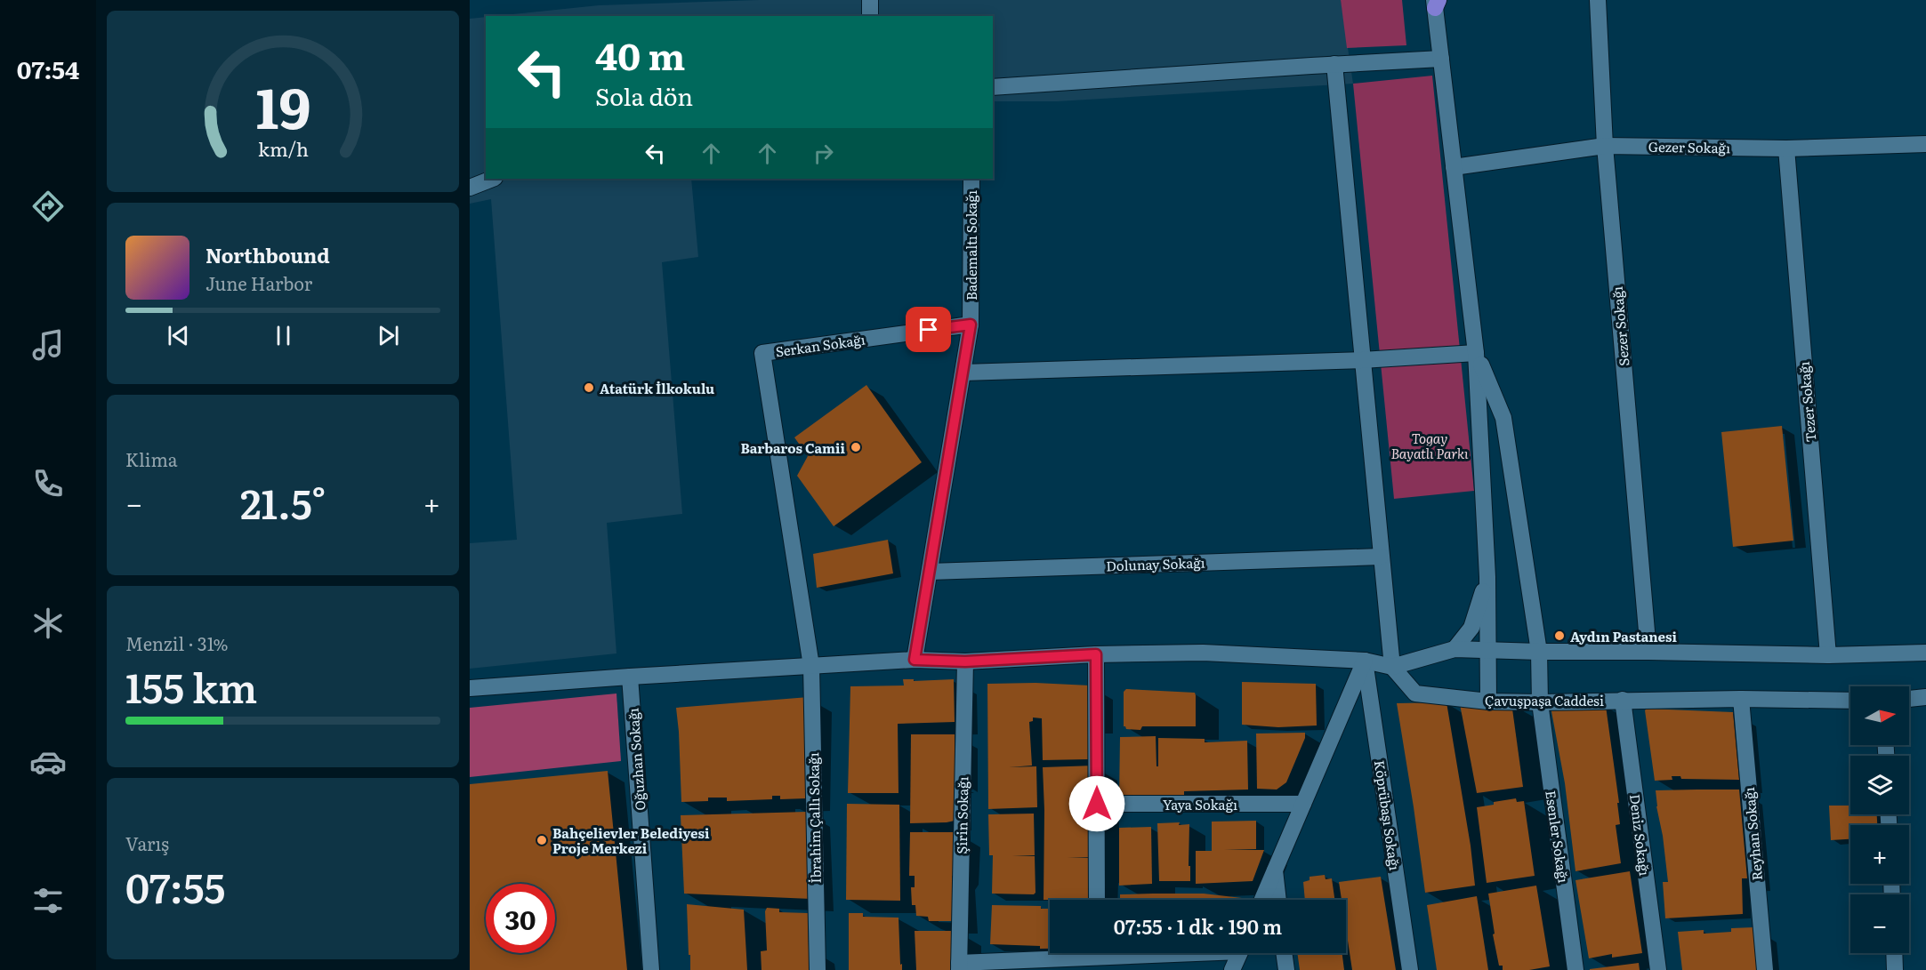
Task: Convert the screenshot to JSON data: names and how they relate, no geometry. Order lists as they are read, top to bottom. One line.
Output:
{"streets":{"street":["Gezer Sokağı","Bademaltı Sokağı","Sezer Sokağı","Serkan Sokağı","Tezer Sokağı","Dolunay Sokağı","Çavuşpaşa Caddesi","Oğuzhan Sokağı","Yaya Sokağı","Şirin Sokağı","Köprübaşı Sokağı","İbrahim Çallı Sokağı","Reyhan Sokağı","Deniz Sokağı","Esenler Sokağı"]},"crossings":[["Gezer Sokağı","Sezer Sokağı"],["Gezer Sokağı","Tezer Sokağı"],["Bademaltı Sokağı","Serkan Sokağı"],["Bademaltı Sokağı","Dolunay Sokağı"],["Serkan Sokağı","İbrahim Çallı Sokağı"],["Çavuşpaşa Caddesi","Reyhan Sokağı"],["Çavuşpaşa Caddesi","Deniz Sokağı"],["Çavuşpaşa Caddesi","Esenler Sokağı"]],"parks":["Togay Bayatlı Parkı"],"places":["Atatürk İlkokulu","Barbaros Camii","Aydın Pastanesi","Bahçelievler Belediyesi Proje Merkezi"],"north":"right","page":{"tabs":"07:54","turn":["40 m","Sola dön"],"song":["Northbound","June Harbor"],"tile":["Klima",["Menzil · 31%","155 km"],["Varış","07:55"]],"heat":["−","21.5°","+"],"map_buttons":["+","−"],"limit":"30","trip":"07:55 · 1 dk · 190 m","gauge":["19","km/h"]}}
